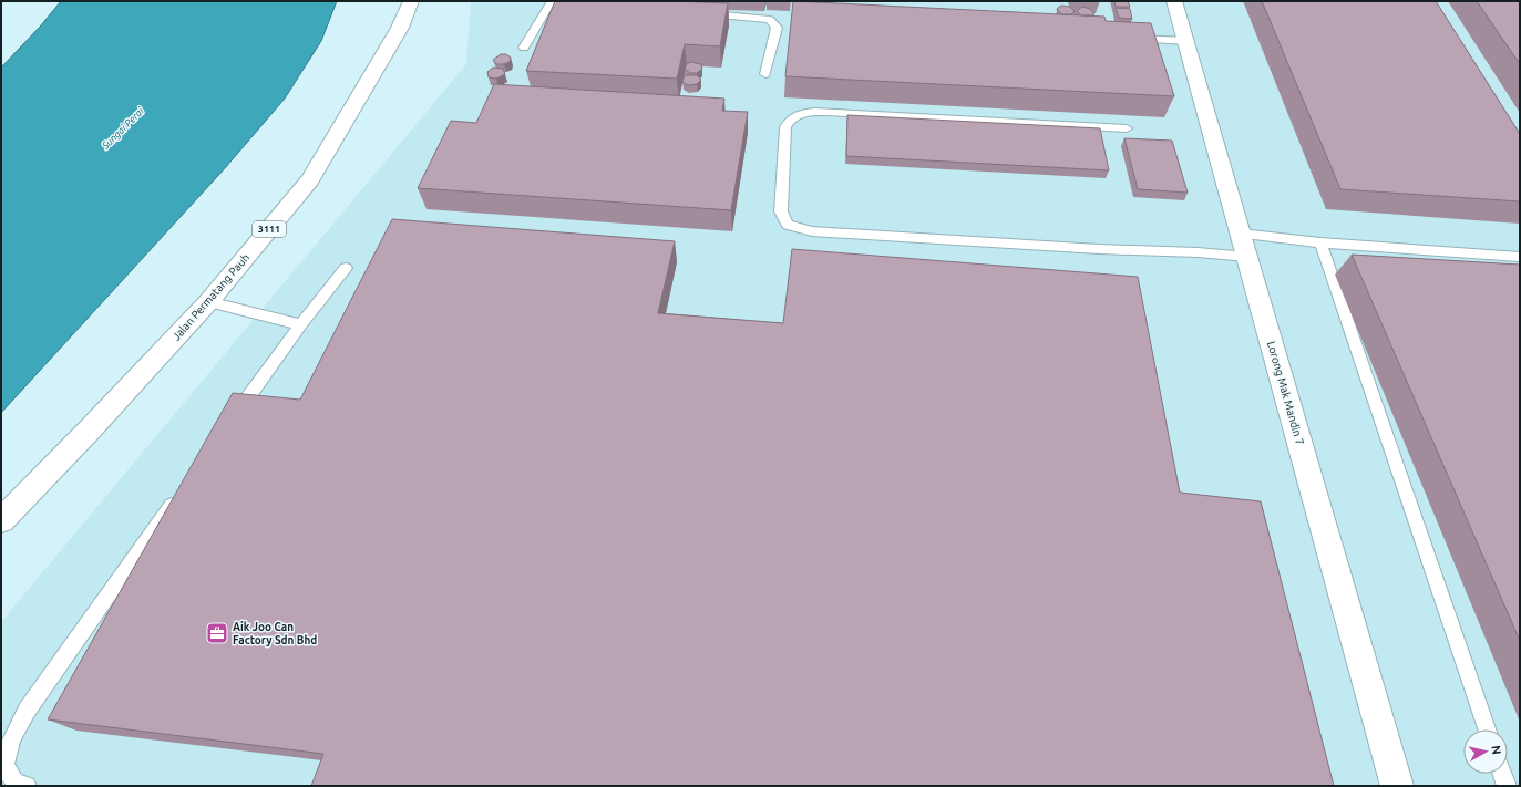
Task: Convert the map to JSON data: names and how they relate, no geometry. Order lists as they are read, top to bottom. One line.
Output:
{"streets":{"street":["3111","Jalan Permatang Pauh","Lorong Mak Mandin 7"]},"water":["Sungai Perai"],"places":{"office":["Aik Joo Can Factory Sdn Bhd"]},"north":"right"}
